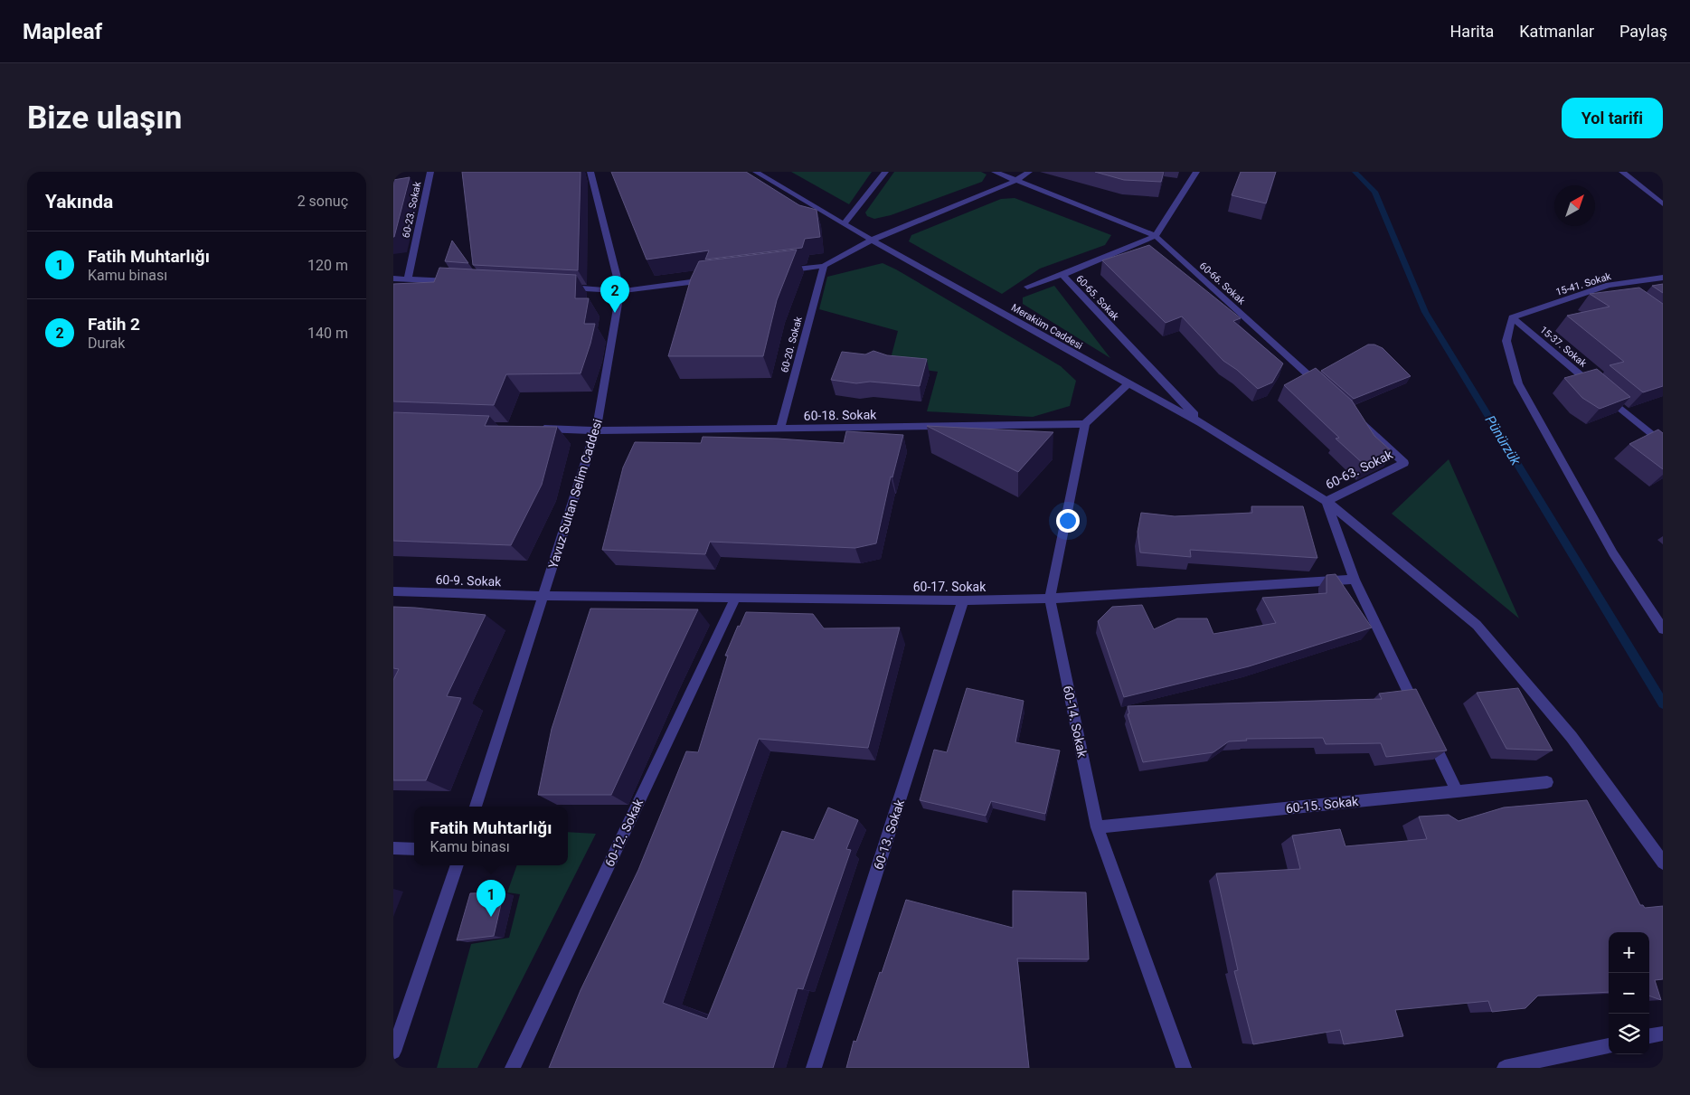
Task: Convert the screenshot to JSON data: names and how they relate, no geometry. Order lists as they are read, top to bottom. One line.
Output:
{"streets":{"street":["60-23. Sokak","60-66. Sokak","15-41. Sokak","60-65. Sokak","Meraküm Caddesi","60-20. Sokak","15-37. Sokak","60-18. Sokak","60-63. Sokak","Yavuz Sultan Selim Caddesi","60-9. Sokak","60-17. Sokak","60-14. Sokak","60-15. Sokak","60-12. Sokak","60-13. Sokak"]},"crossings":[["60-66. Sokak","60-65. Sokak"],["15-41. Sokak","15-37. Sokak"],["60-65. Sokak","Meraküm Caddesi"],["Meraküm Caddesi","60-63. Sokak"],["60-20. Sokak","60-18. Sokak"],["60-18. Sokak","Yavuz Sultan Selim Caddesi"],["60-18. Sokak","60-14. Sokak"],["Yavuz Sultan Selim Caddesi","60-9. Sokak"],["Yavuz Sultan Selim Caddesi","60-17. Sokak"],["60-9. Sokak","60-17. Sokak"],["60-17. Sokak","60-14. Sokak"],["60-17. Sokak","60-12. Sokak"],["60-17. Sokak","60-13. Sokak"],["60-14. Sokak","60-15. Sokak"]],"water":["Pünürzük"],"north":"top right","page":{"header":"Mapleaf","nav":["Harita","Katmanlar","Paylaş"],"buttons":"Yol tarifi","title":"Bize ulaşın","heading":["Yakında","2 sonuç"],"list":[{"mark":"1","name":"Fatih Muhtarlığı","note":"Kamu binası","value":"120 m"},{"mark":"2","name":"Fatih 2","note":"Durak","value":"140 m"}],"pins":["2","1"],"popup":["Fatih Muhtarlığı","Kamu binası"],"map_buttons":["+","−"]}}
